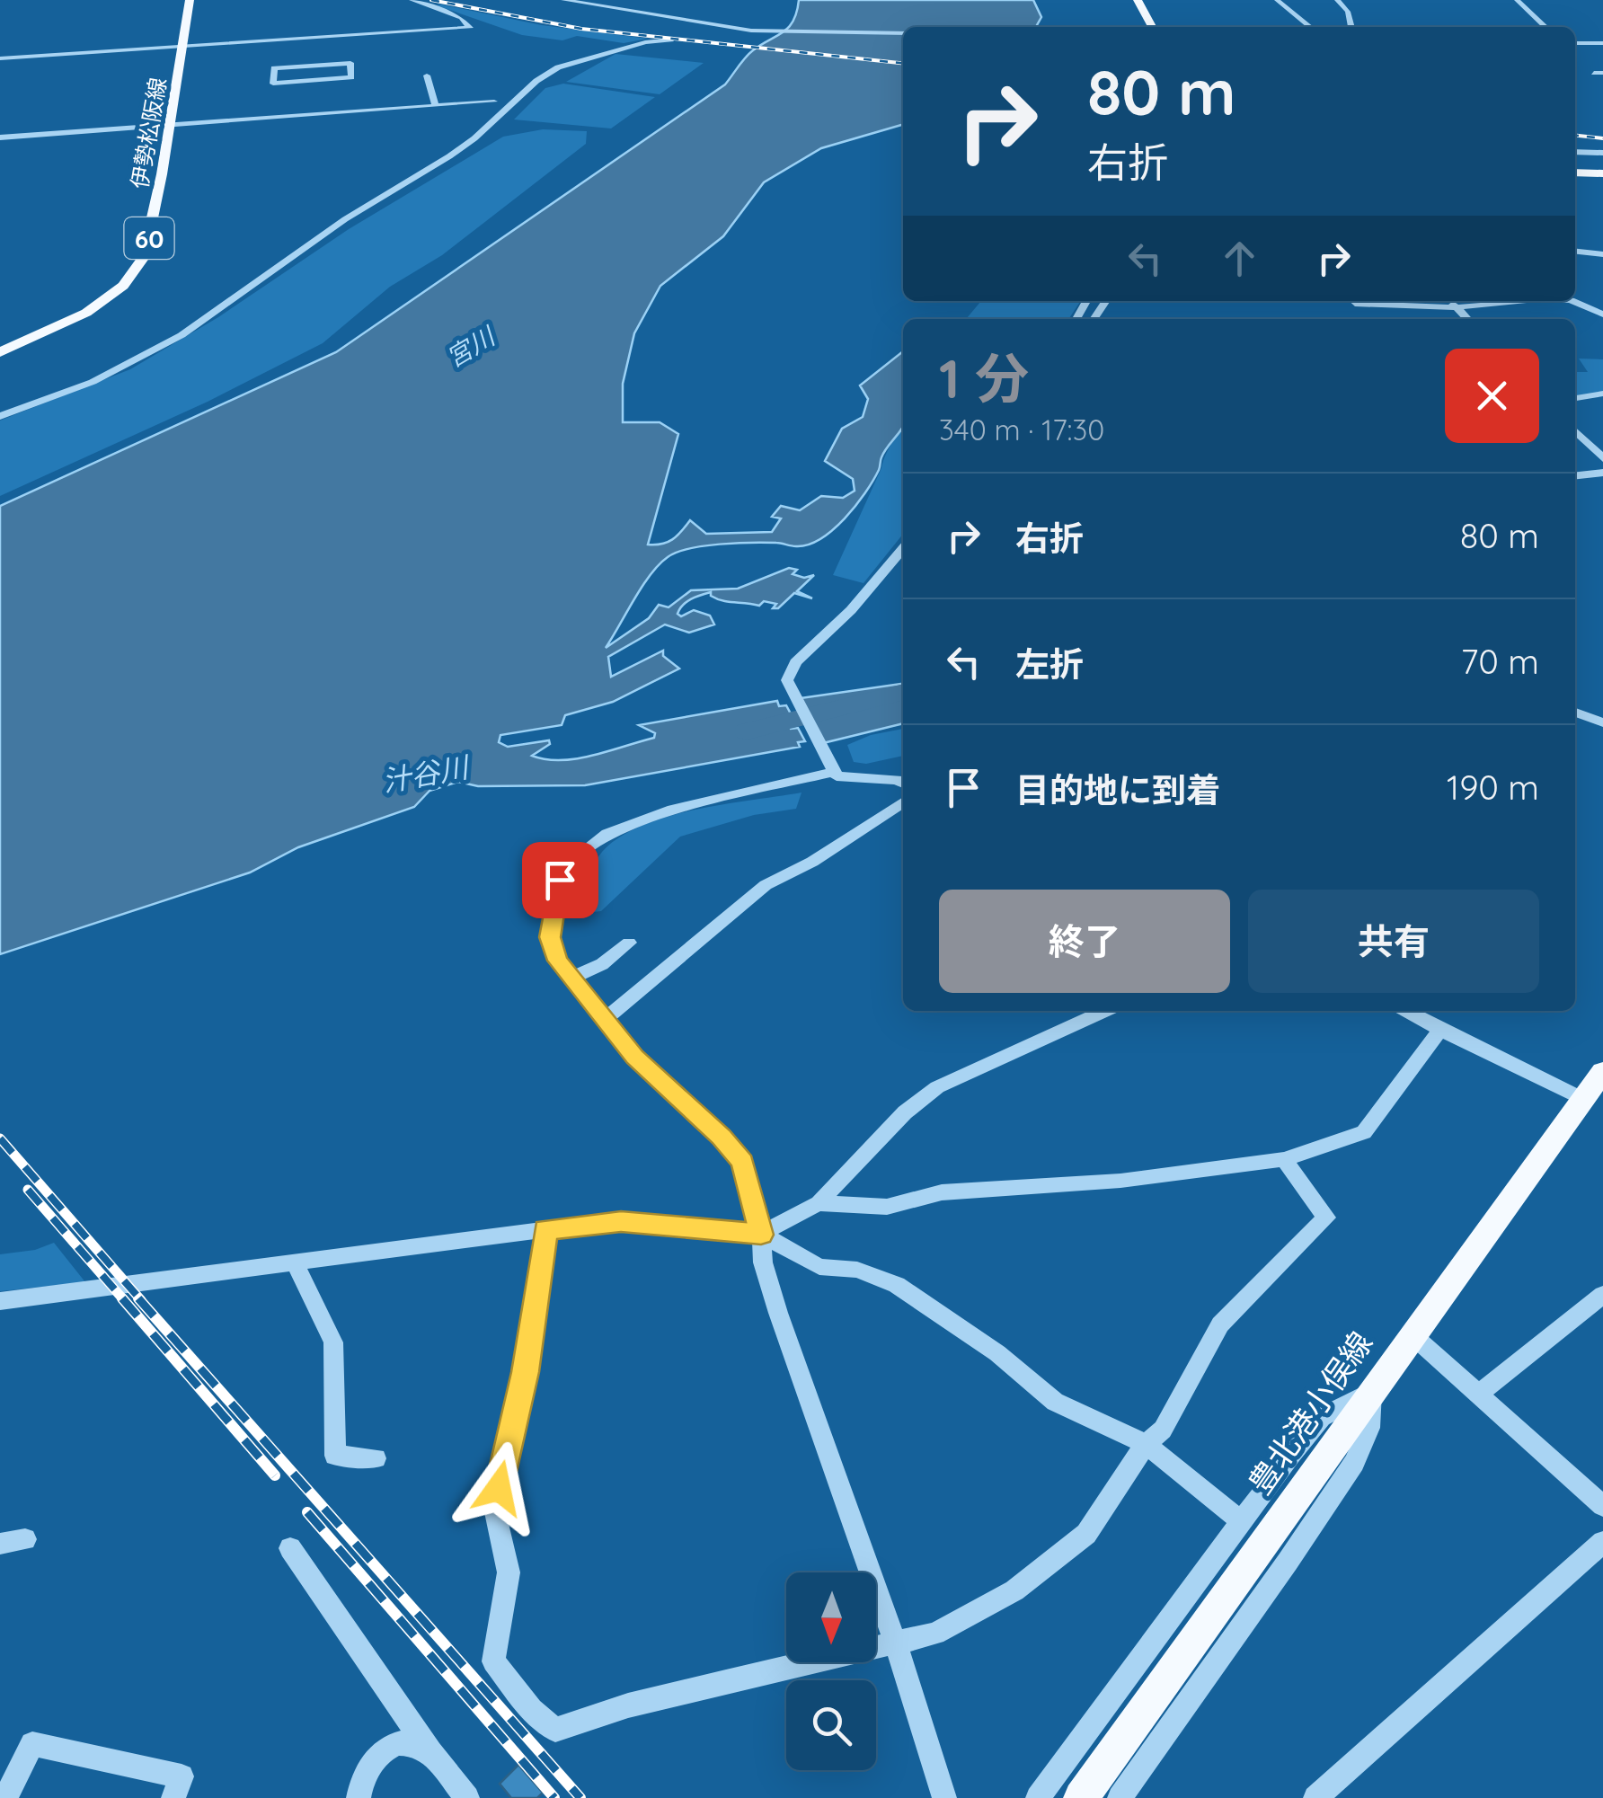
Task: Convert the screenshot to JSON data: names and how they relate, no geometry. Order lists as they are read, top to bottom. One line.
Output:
{"streets":{"main road":["伊勢松阪線","60","豊北港小俣線"]},"water":["宮川","汁谷川"],"north":"bottom","page":{"turn":["80 m","右折"],"heading":["1 分","340 m · 17:30"],"list":[{"name":"右折","value":"80 m"},{"name":"左折","value":"70 m"},{"name":"目的地に到着","value":"190 m"}],"buttons":["終了","共有"]}}
